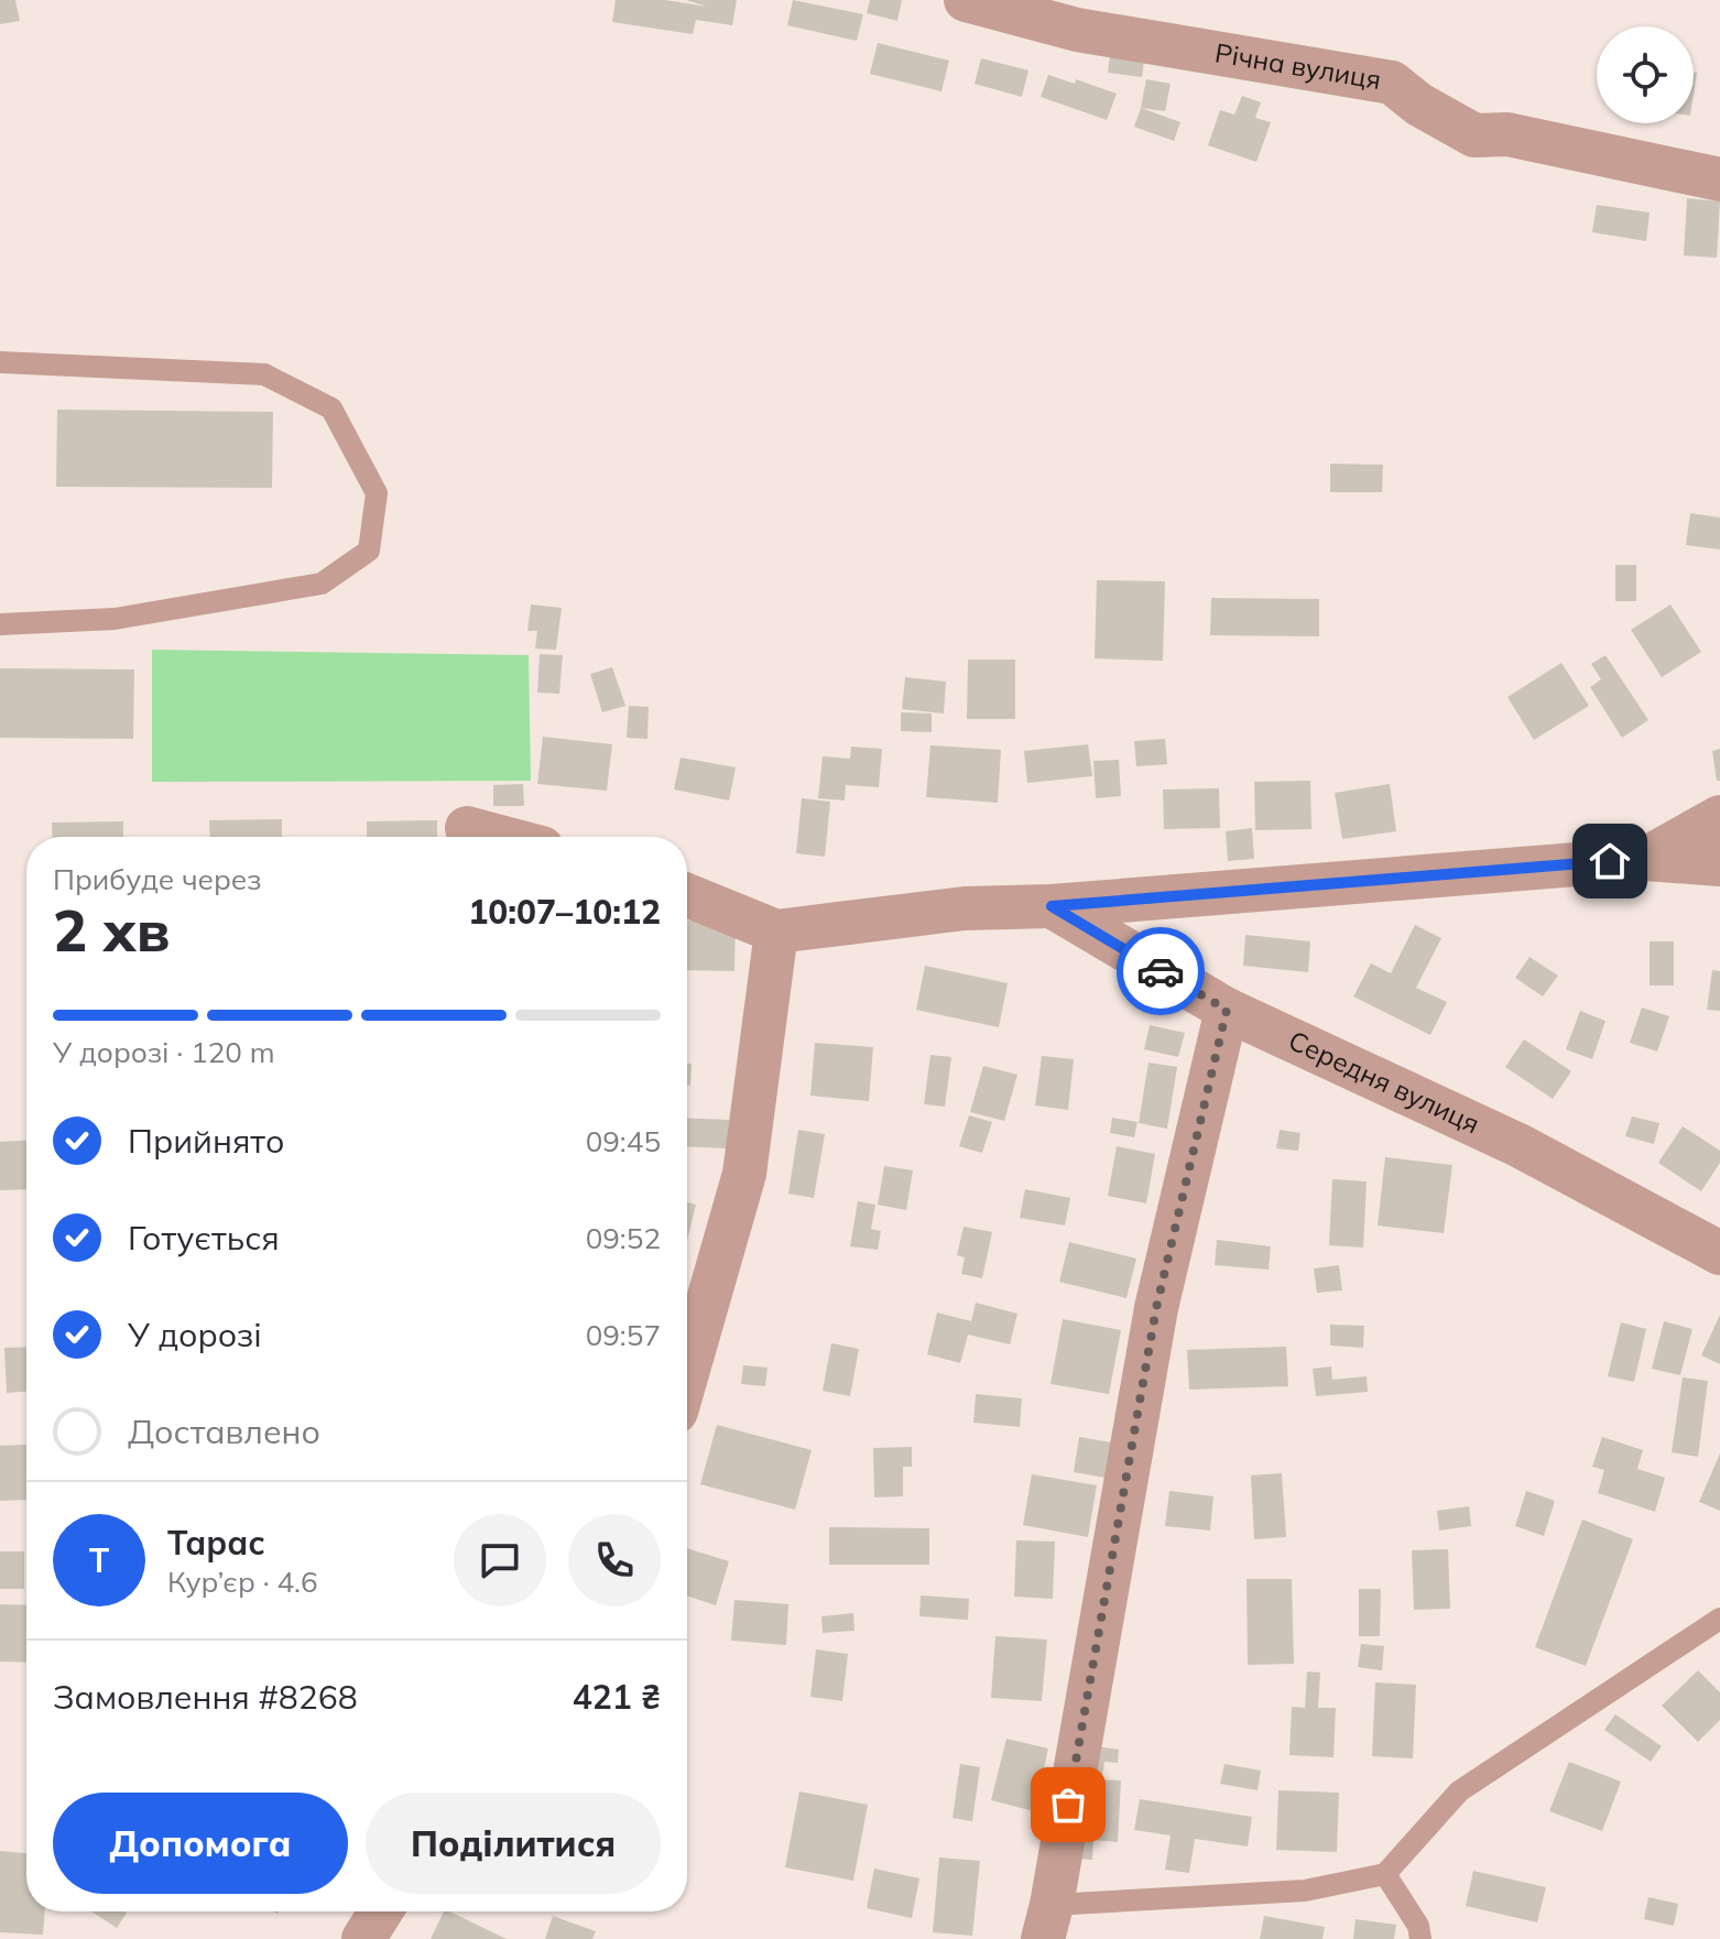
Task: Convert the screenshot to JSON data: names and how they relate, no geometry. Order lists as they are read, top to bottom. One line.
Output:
{"streets":{"street":["Річна вулиця","Середня вулиця"]},"page":{"heading":["2 хв","Прибуде через","10:07–10:12"],"panel":["Тарас","Кур’єр · 4.6","Замовлення #8268","421 ₴"],"bar":"У дорозі · 120 m","list":[["Прийнято","09:45"],["Готується","09:52"],["У дорозі","09:57"],"Доставлено"],"round":"Т","buttons":["Допомога","Поділитися"]}}
